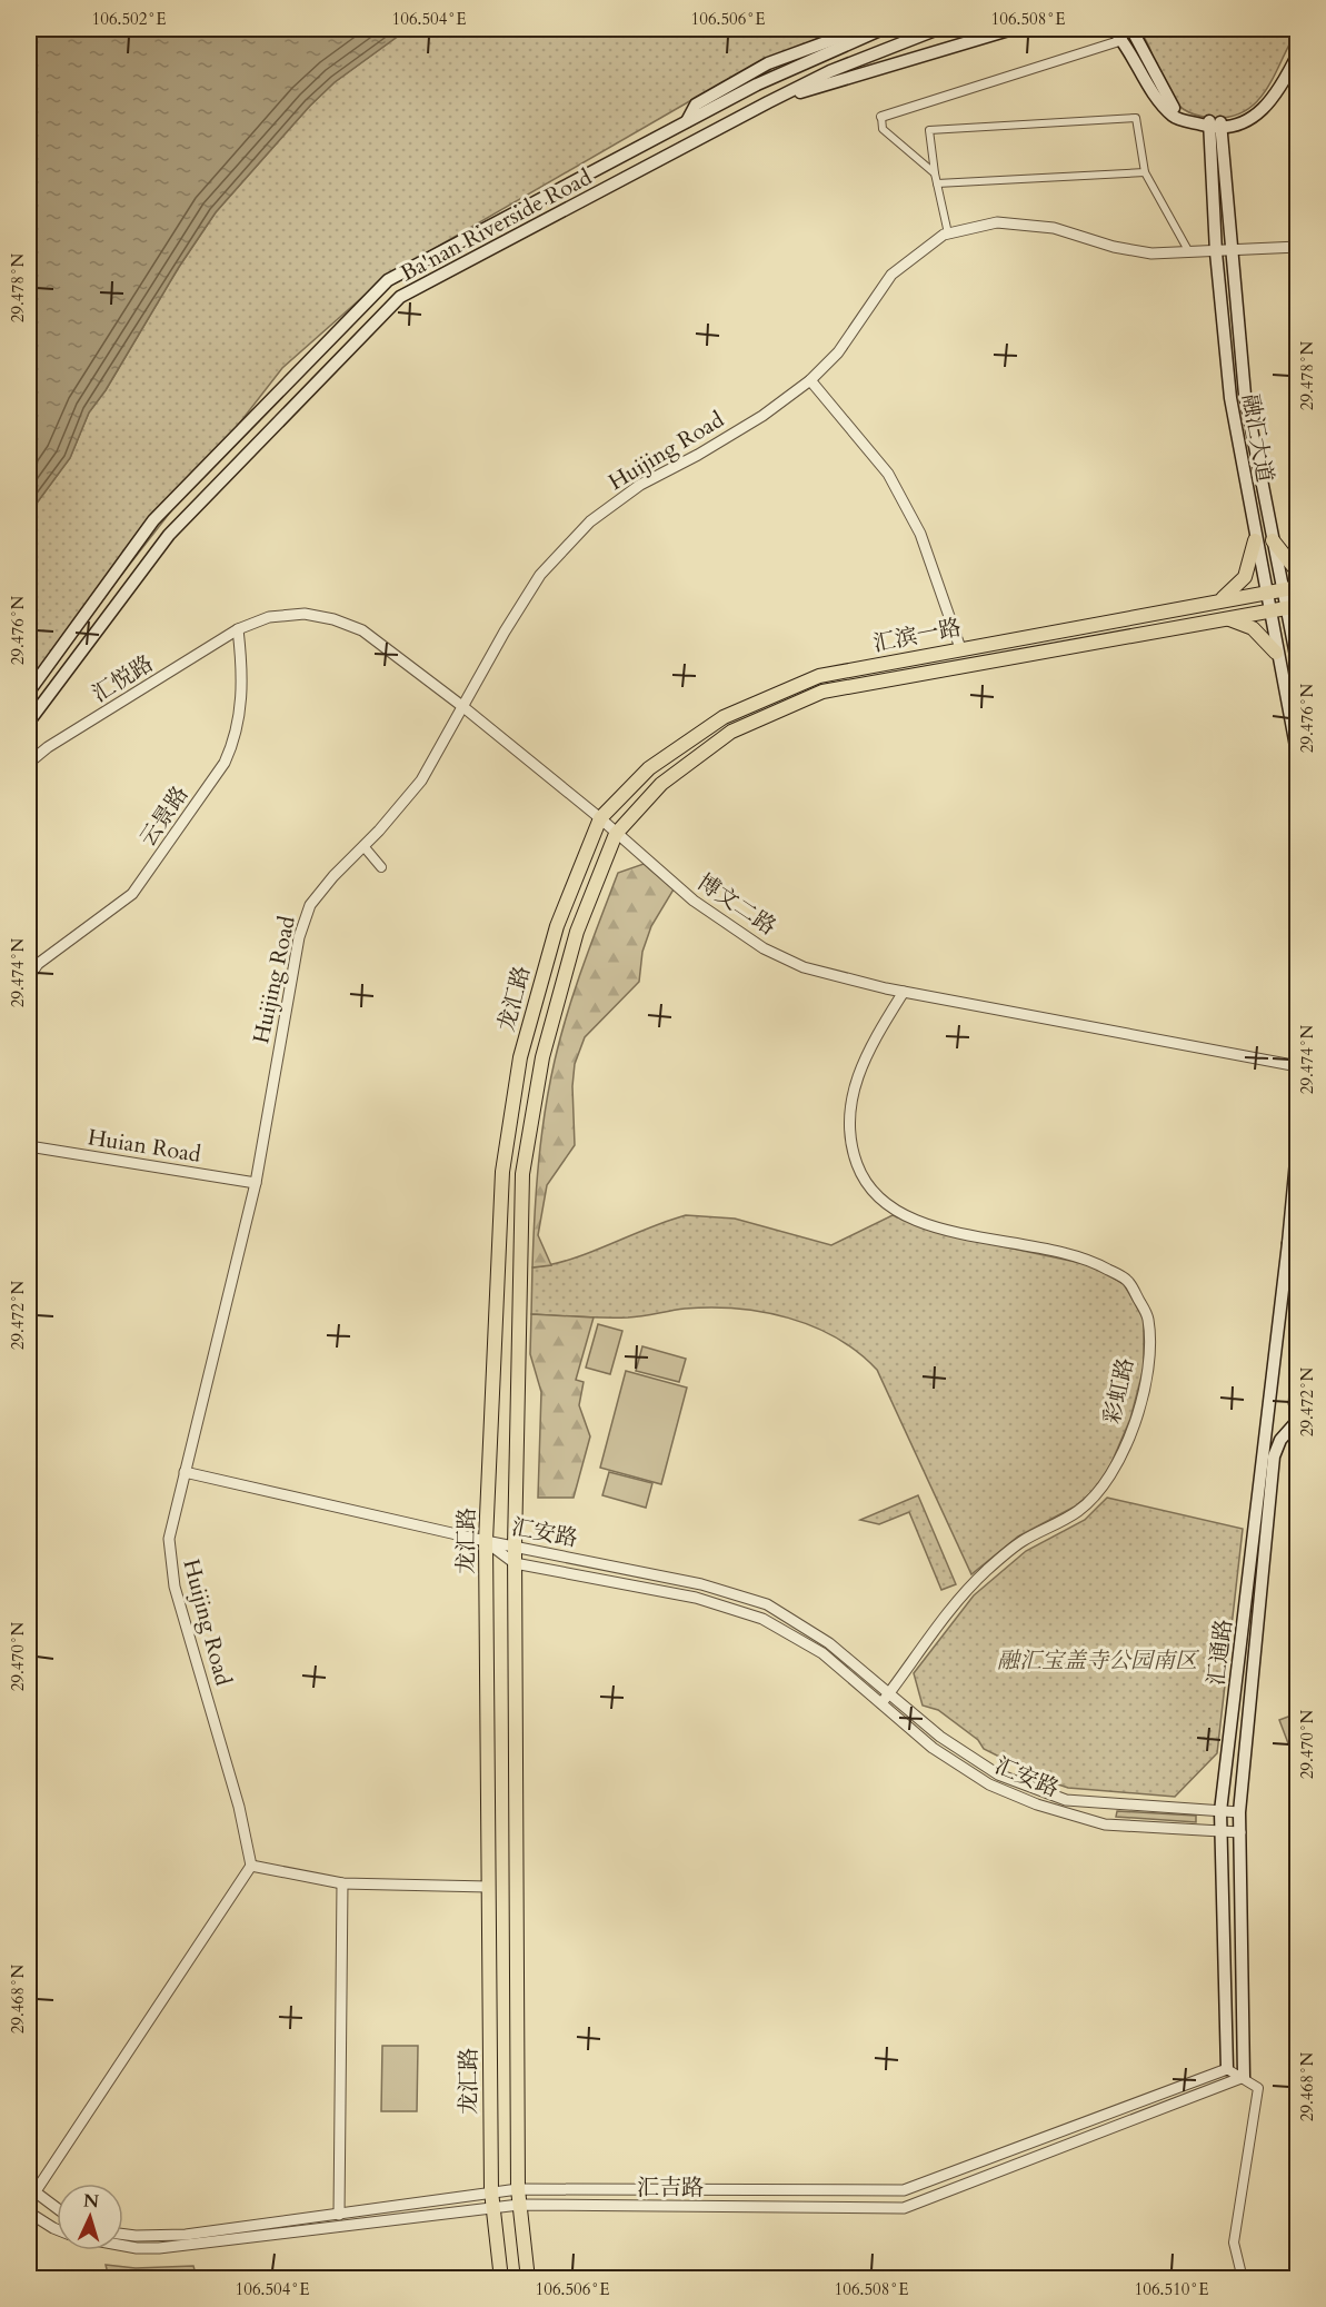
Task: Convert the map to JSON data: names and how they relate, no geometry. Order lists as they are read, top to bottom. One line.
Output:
{"streets":{"main road":["Ba'nan Riverside Road","融汇大道","汇滨一路","龙汇路","汇通路"],"street":["Huijing Road","汇悦路","云景路","博文二路","Huian Road","彩虹路","汇安路","汇吉路"]},"crossings":[["融汇大道","Huijing Road"],["融汇大道","汇滨一路"],["Huijing Road","博文二路"],["Huijing Road","Huian Road"],["汇滨一路","博文二路"],["汇滨一路","龙汇路"],["汇悦路","云景路"],["汇悦路","博文二路"],["云景路","博文二路"],["博文二路","龙汇路"],["博文二路","彩虹路"],["龙汇路","汇安路"],["龙汇路","汇吉路"],["彩虹路","汇安路"],["汇安路","汇通路"],["汇通路","汇吉路"]],"parks":["融汇宝盖寺公园南区"],"north":"top","coordinates":["106.502°E","106.504°E","106.506°E","106.508°E","29.478°N","29.476°N","29.474°N","29.472°N","29.470°N","29.468°N","106.510°E"]}
